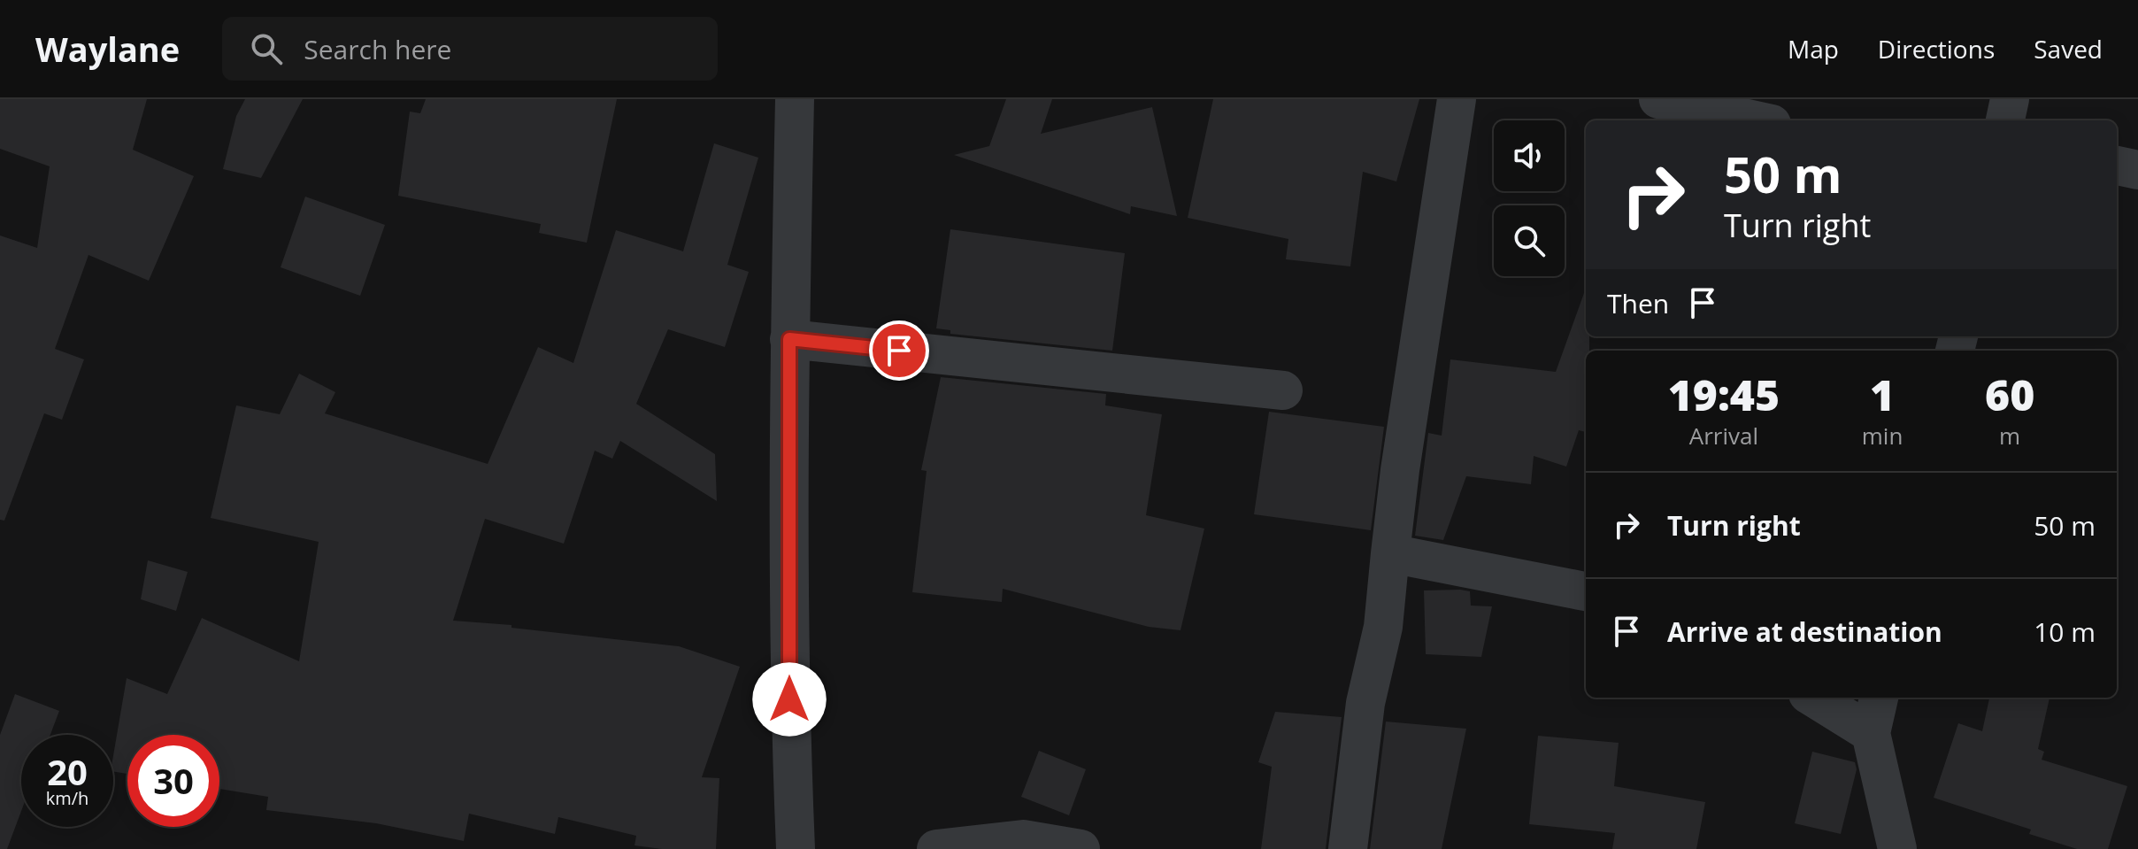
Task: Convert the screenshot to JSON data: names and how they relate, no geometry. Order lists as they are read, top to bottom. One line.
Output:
{"page":{"header":"Waylane","search":"Search here","nav":["Map","Directions","Saved"],"turn":["50 m","Turn right"],"then":"Then","eta":["19:45","Arrival","1","min","60","m"],"list":[{"name":"Turn right","value":"50 m"},{"name":"Arrive at destination","value":"10 m"}],"speed":"20 km/h","limit":"30"}}
